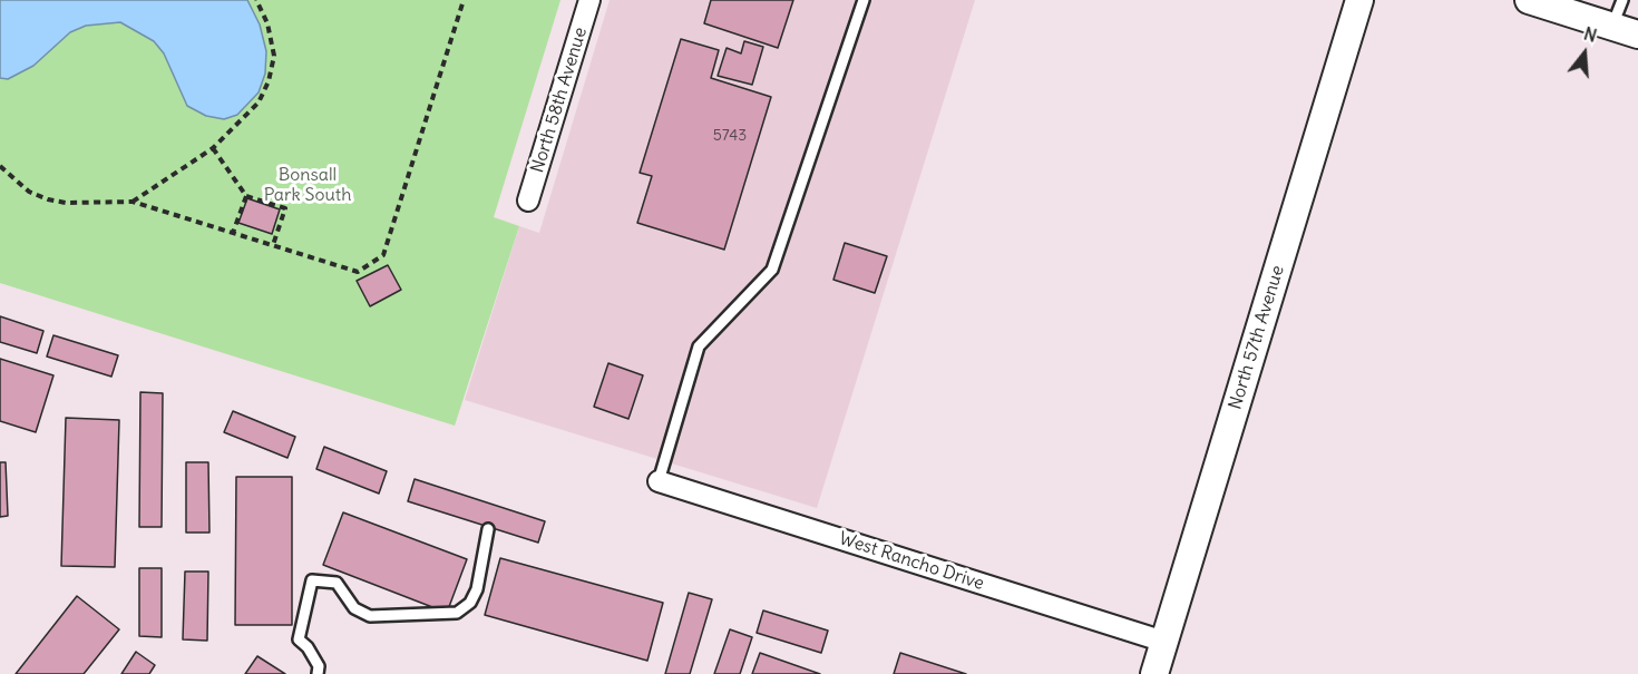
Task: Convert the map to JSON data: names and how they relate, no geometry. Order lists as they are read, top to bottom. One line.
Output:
{"streets":{"street":["North 58th Avenue","North 57th Avenue","West Rancho Drive"]},"crossings":[["North 57th Avenue","West Rancho Drive"]],"parks":["Bonsall Park South"],"house_numbers":["5743"],"north":"top"}
